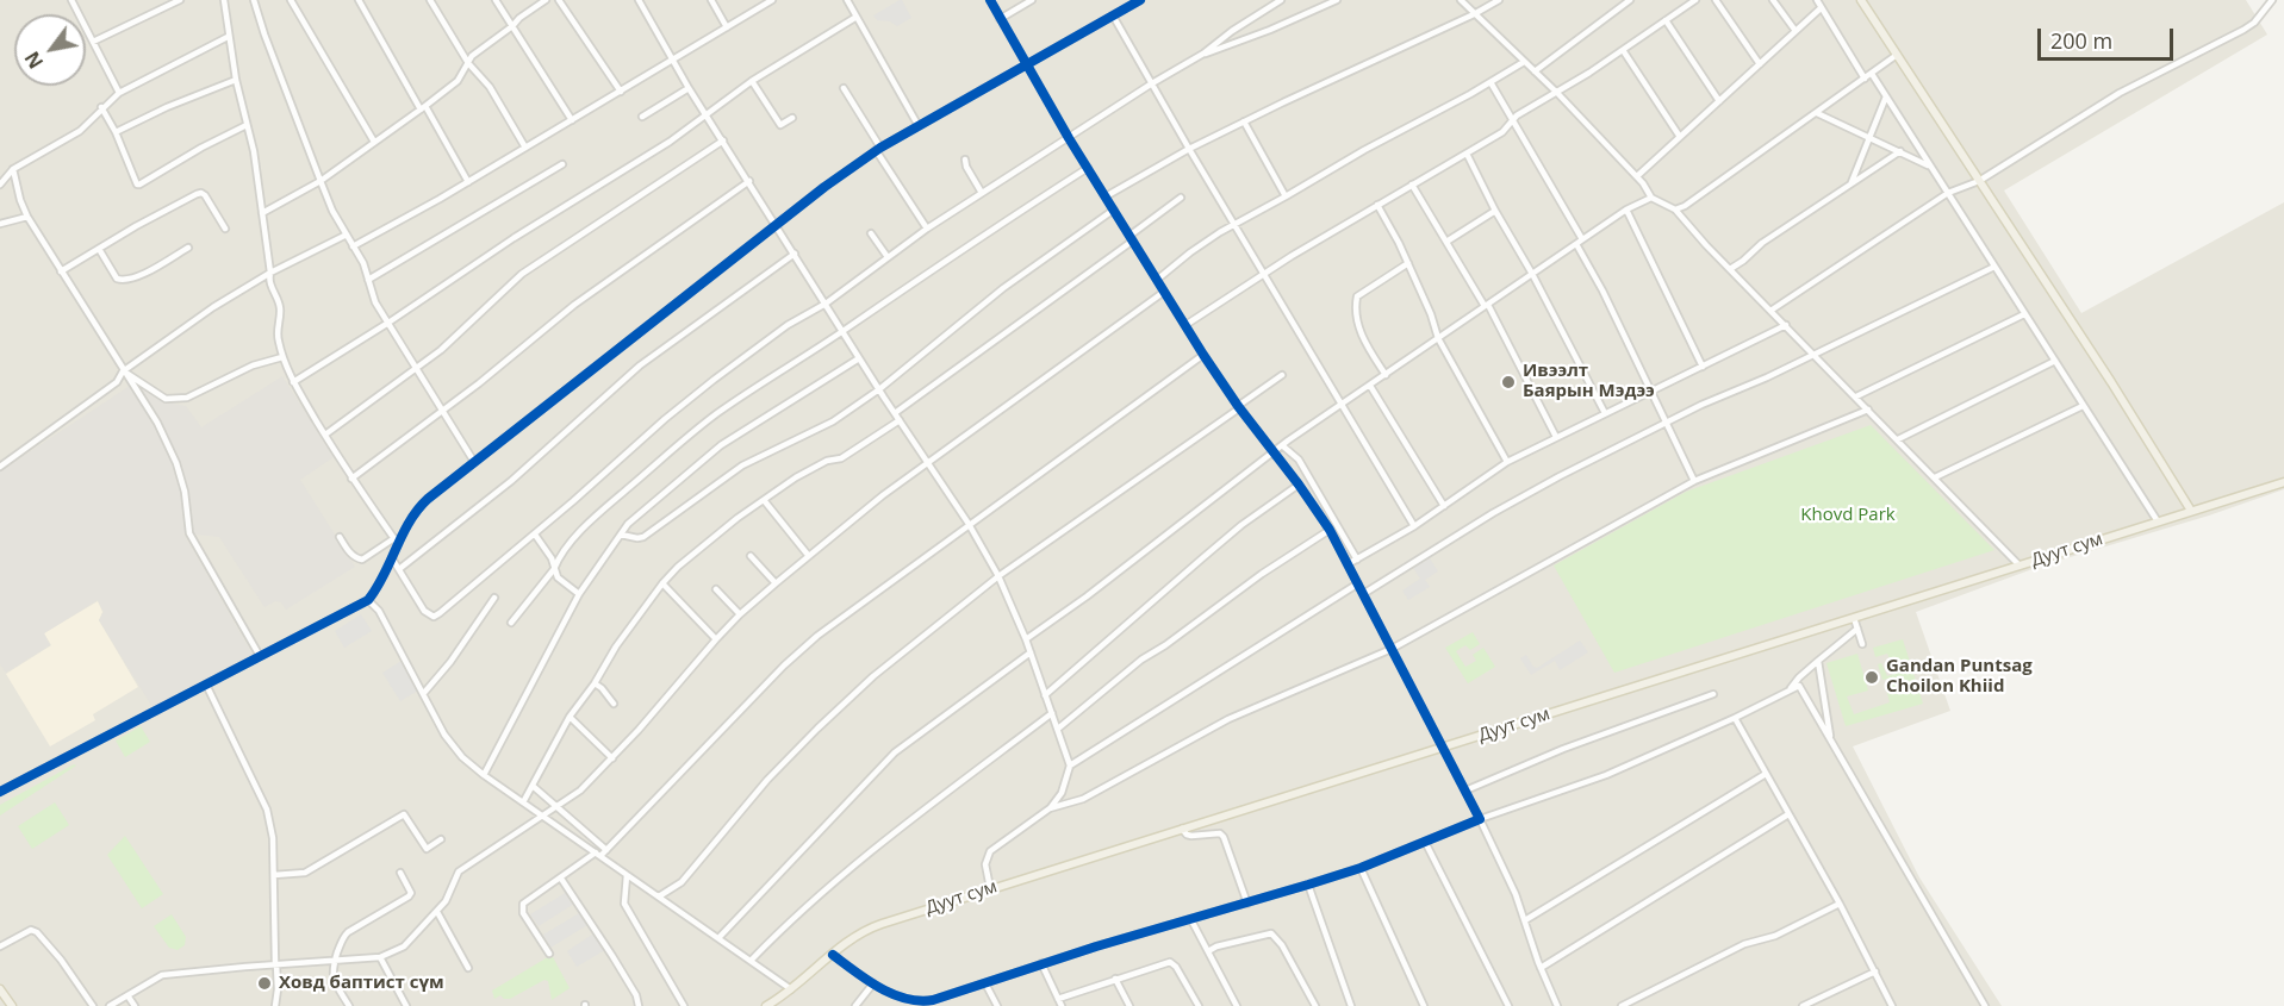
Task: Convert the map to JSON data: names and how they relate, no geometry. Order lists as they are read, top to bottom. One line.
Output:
{"streets":{"main road":["Дуут сум"]},"parks":["Khovd Park"],"places":["Ивээлт Баярын Мэдээ","Gandan Puntsag Choilon Khiid","Ховд баптист сүм"],"scale_bar":"200 m","north":"bottom left"}
